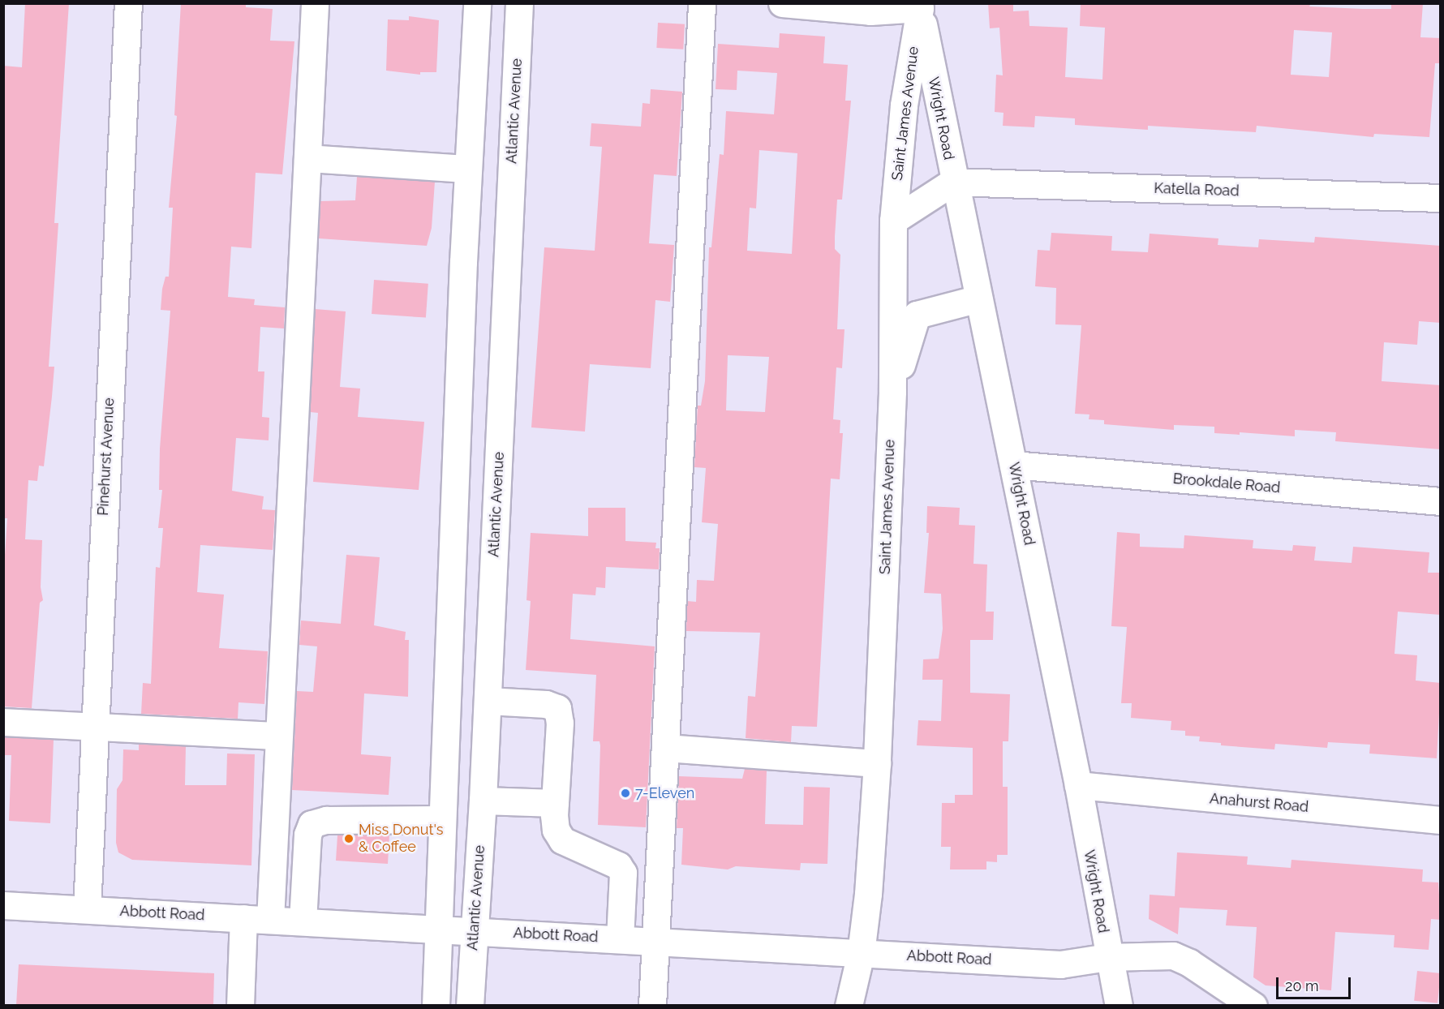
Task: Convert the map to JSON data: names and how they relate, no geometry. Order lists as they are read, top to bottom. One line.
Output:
{"streets":{"main road":["Atlantic Avenue","Saint James Avenue","Wright Road","Katella Road","Pinehurst Avenue","Brookdale Road","Anahurst Road","Abbott Road"]},"crossings":[["Atlantic Avenue","Abbott Road"],["Saint James Avenue","Wright Road"],["Saint James Avenue","Abbott Road"],["Wright Road","Katella Road"],["Wright Road","Brookdale Road"],["Wright Road","Anahurst Road"],["Wright Road","Abbott Road"],["Pinehurst Avenue","Abbott Road"]],"places":["7-Eleven","Miss Donut's & Coffee"],"scale_bar":"20 m"}
